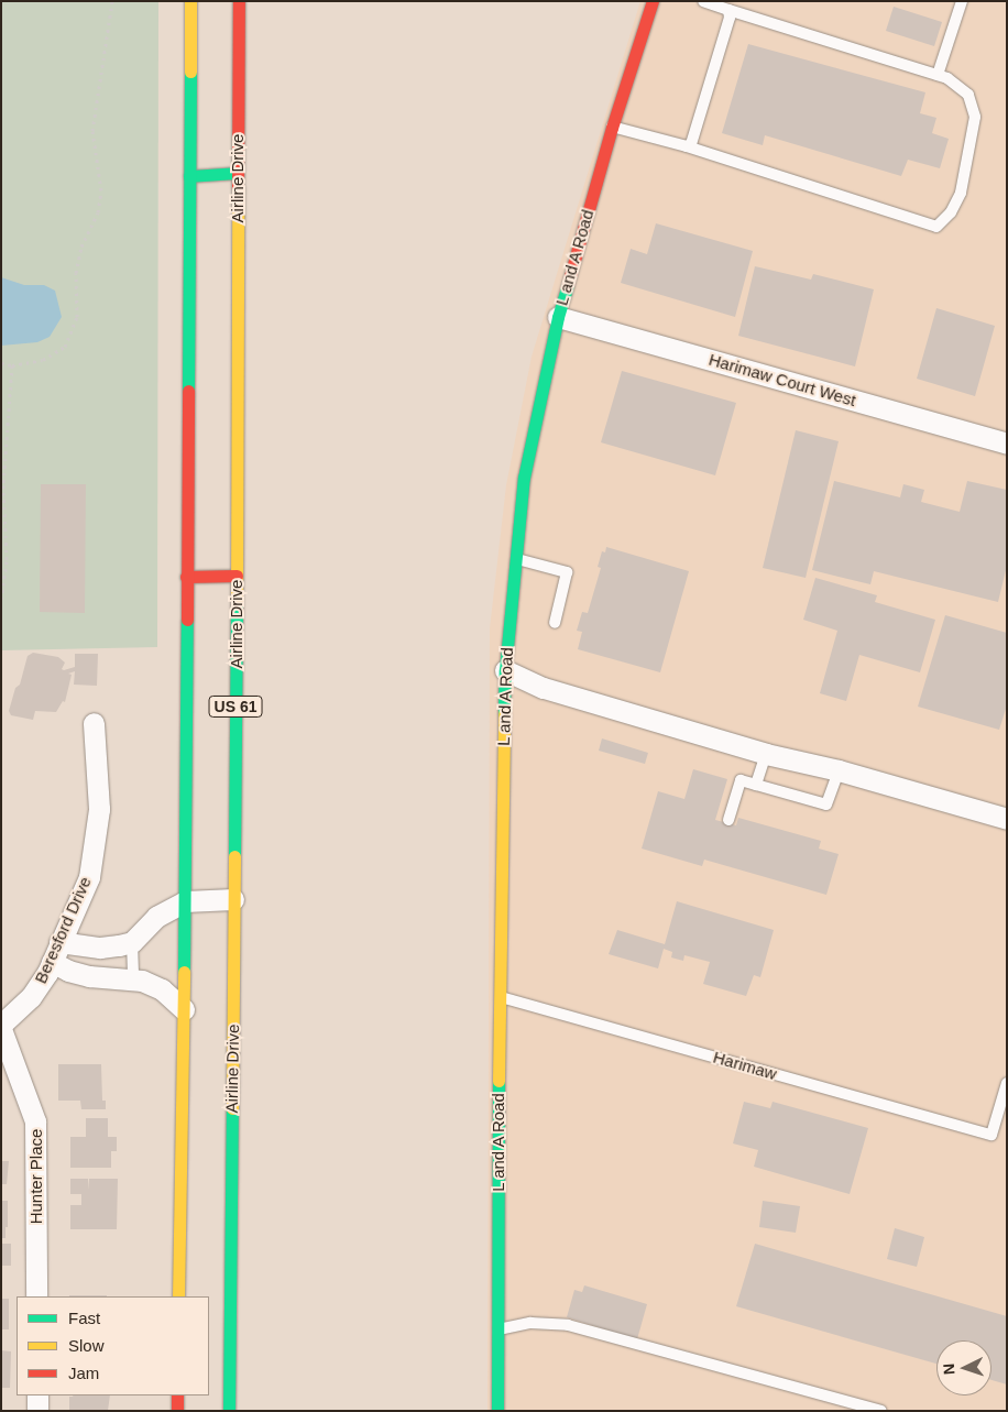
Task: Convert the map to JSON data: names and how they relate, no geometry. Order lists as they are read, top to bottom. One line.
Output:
{"streets":{"main road":["Airline Drive","L and A Road","US 61"],"street":["Harimaw Court West","Beresford Drive","Hunter Place"],"lane":["Harimaw"]},"crossings":[["L and A Road","Harimaw Court West"],["L and A Road","Harimaw"]],"legend":["Fast","Slow","Jam"],"north":"left"}
